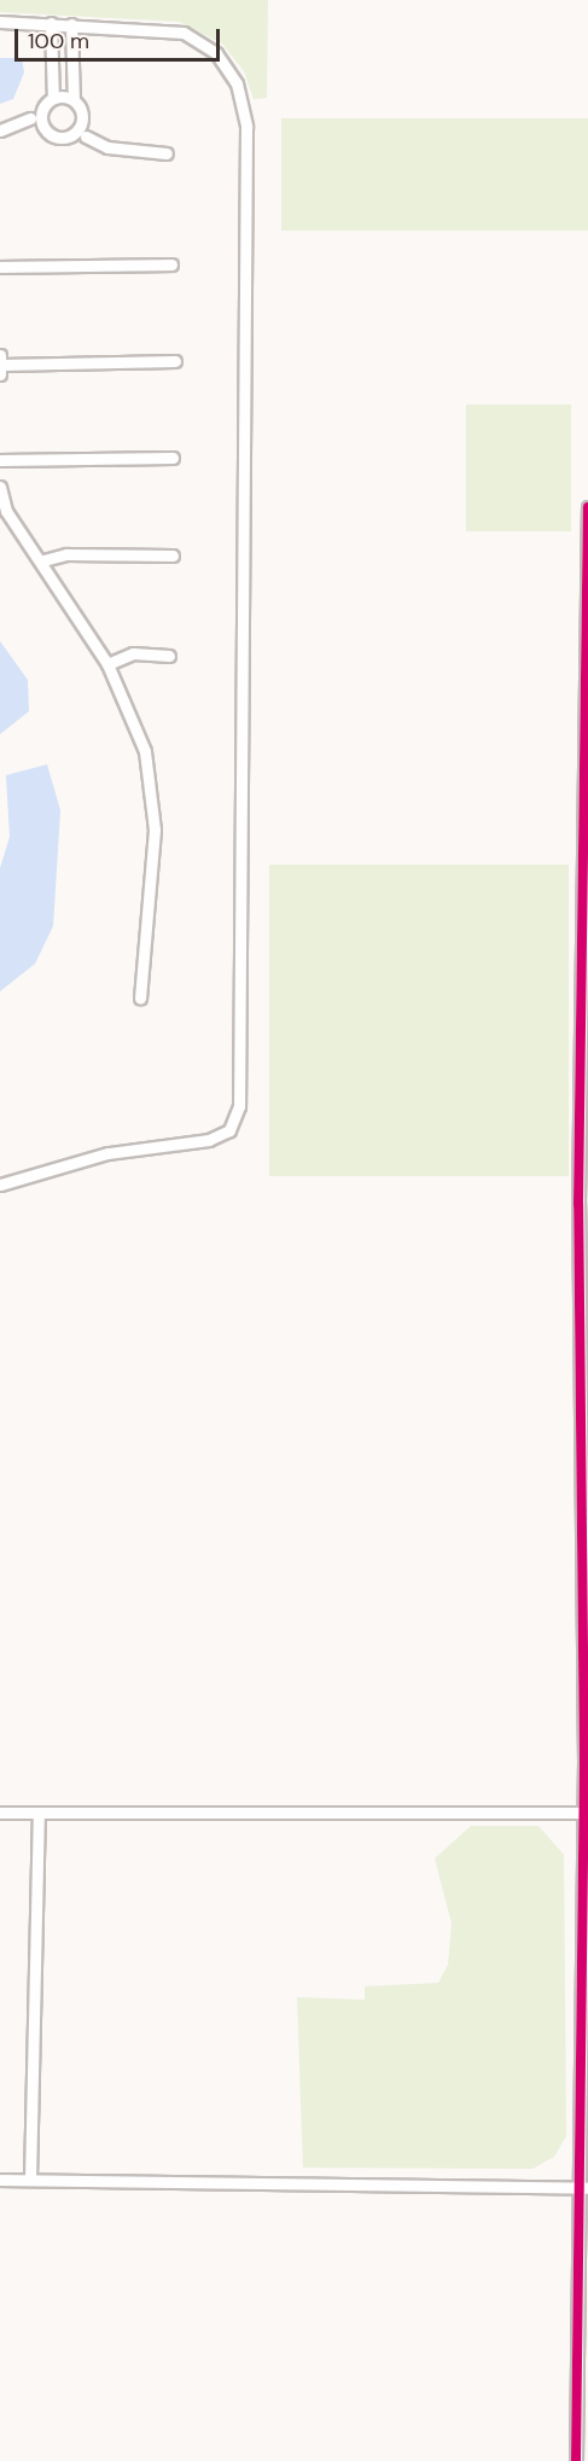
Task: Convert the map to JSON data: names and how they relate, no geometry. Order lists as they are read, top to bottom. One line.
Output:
{"scale_bar":"100 m"}
